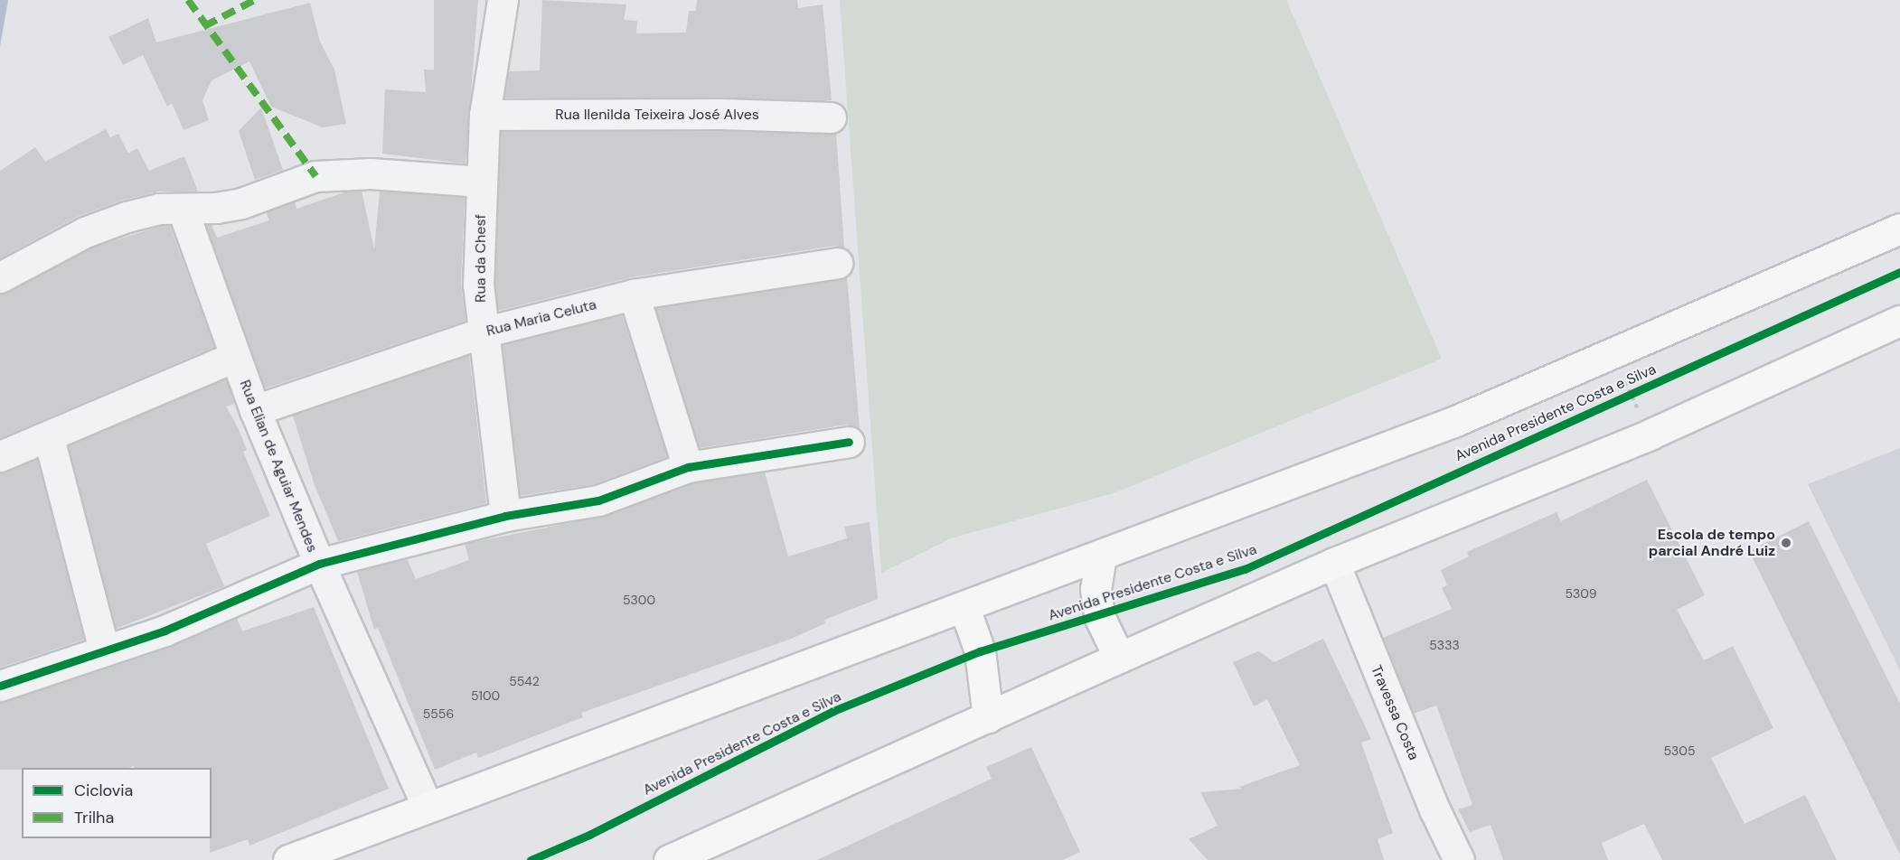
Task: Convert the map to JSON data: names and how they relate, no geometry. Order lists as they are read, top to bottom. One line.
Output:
{"streets":{"main road":["Avenida Presidente Costa e Silva"],"street":["Rua Ilenilda Teixeira José Alves","Rua da Chesf","Rua Maria Celuta","Rua Elian de Aguiar Mendes","Travessa Costa"]},"crossings":[["Rua Ilenilda Teixeira José Alves","Rua da Chesf"],["Rua da Chesf","Rua Maria Celuta"],["Rua Maria Celuta","Rua Elian de Aguiar Mendes"],["Avenida Presidente Costa e Silva","Rua Elian de Aguiar Mendes"]],"places":["Escola de tempo parcial André Luiz"],"house_numbers":["5309","5300","5333","5542","5100","5556","5305"],"legend":["Ciclovia","Trilha"]}
